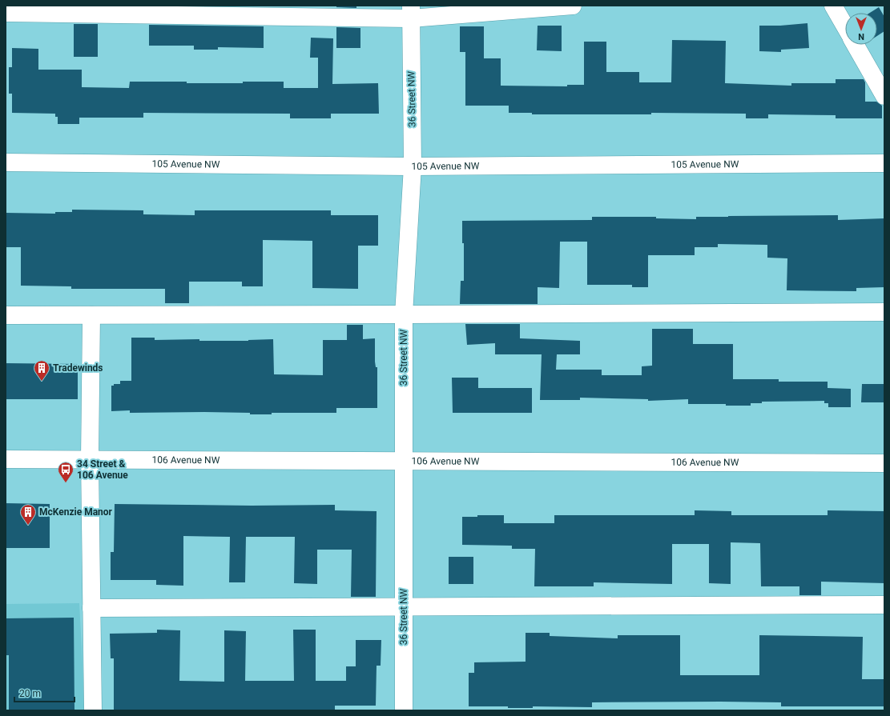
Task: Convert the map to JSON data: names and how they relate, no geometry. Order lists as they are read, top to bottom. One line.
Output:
{"streets":{"street":["36 Street NW","105 Avenue NW","106 Avenue NW"]},"crossings":[["36 Street NW","105 Avenue NW"],["36 Street NW","106 Avenue NW"]],"places":{"building":["Tradewinds","McKenzie Manor"],"bus stop":["34 Street & 106 Avenue"]},"scale_bar":"20 m","north":"bottom"}
